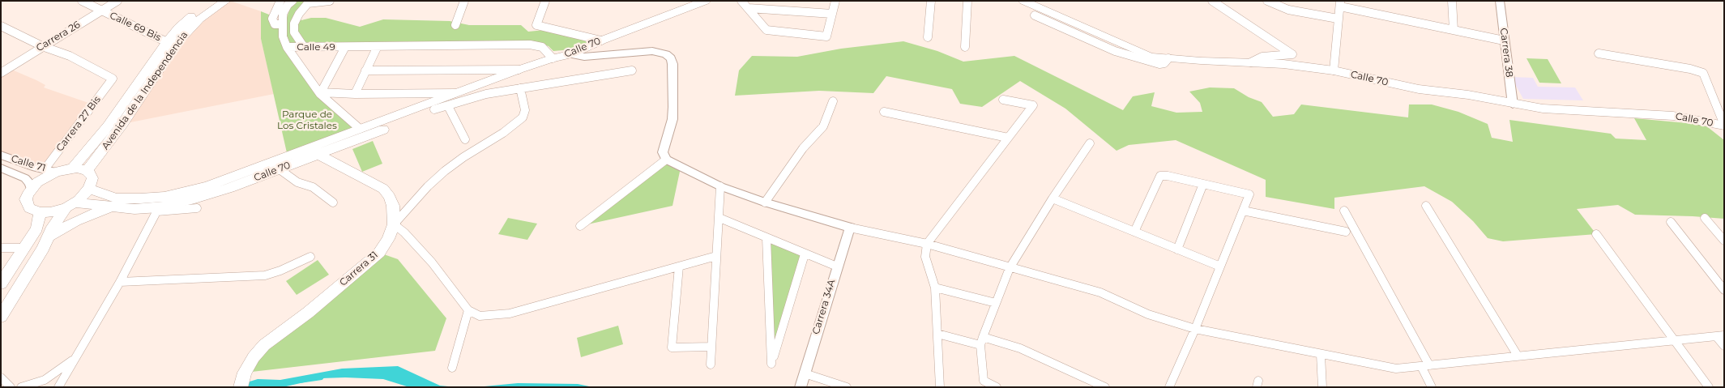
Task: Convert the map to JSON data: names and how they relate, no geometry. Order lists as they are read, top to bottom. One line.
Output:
{"streets":{"main road":["Calle 70","Avenida de la Independencia","Carrera 31"],"street":["Calle 69 Bis","Carrera 26","Calle 49","Carrera 38","Carrera 27 Bis","Calle 71","Carrera 34A"]},"crossings":[["Calle 69 Bis","Carrera 26"],["Calle 69 Bis","Avenida de la Independencia"],["Carrera 26","Carrera 27 Bis"],["Calle 49","Calle 70"],["Calle 70","Carrera 38"],["Calle 70","Carrera 31"],["Carrera 27 Bis","Calle 71"]],"parks":["Parque de Los Cristales"]}
